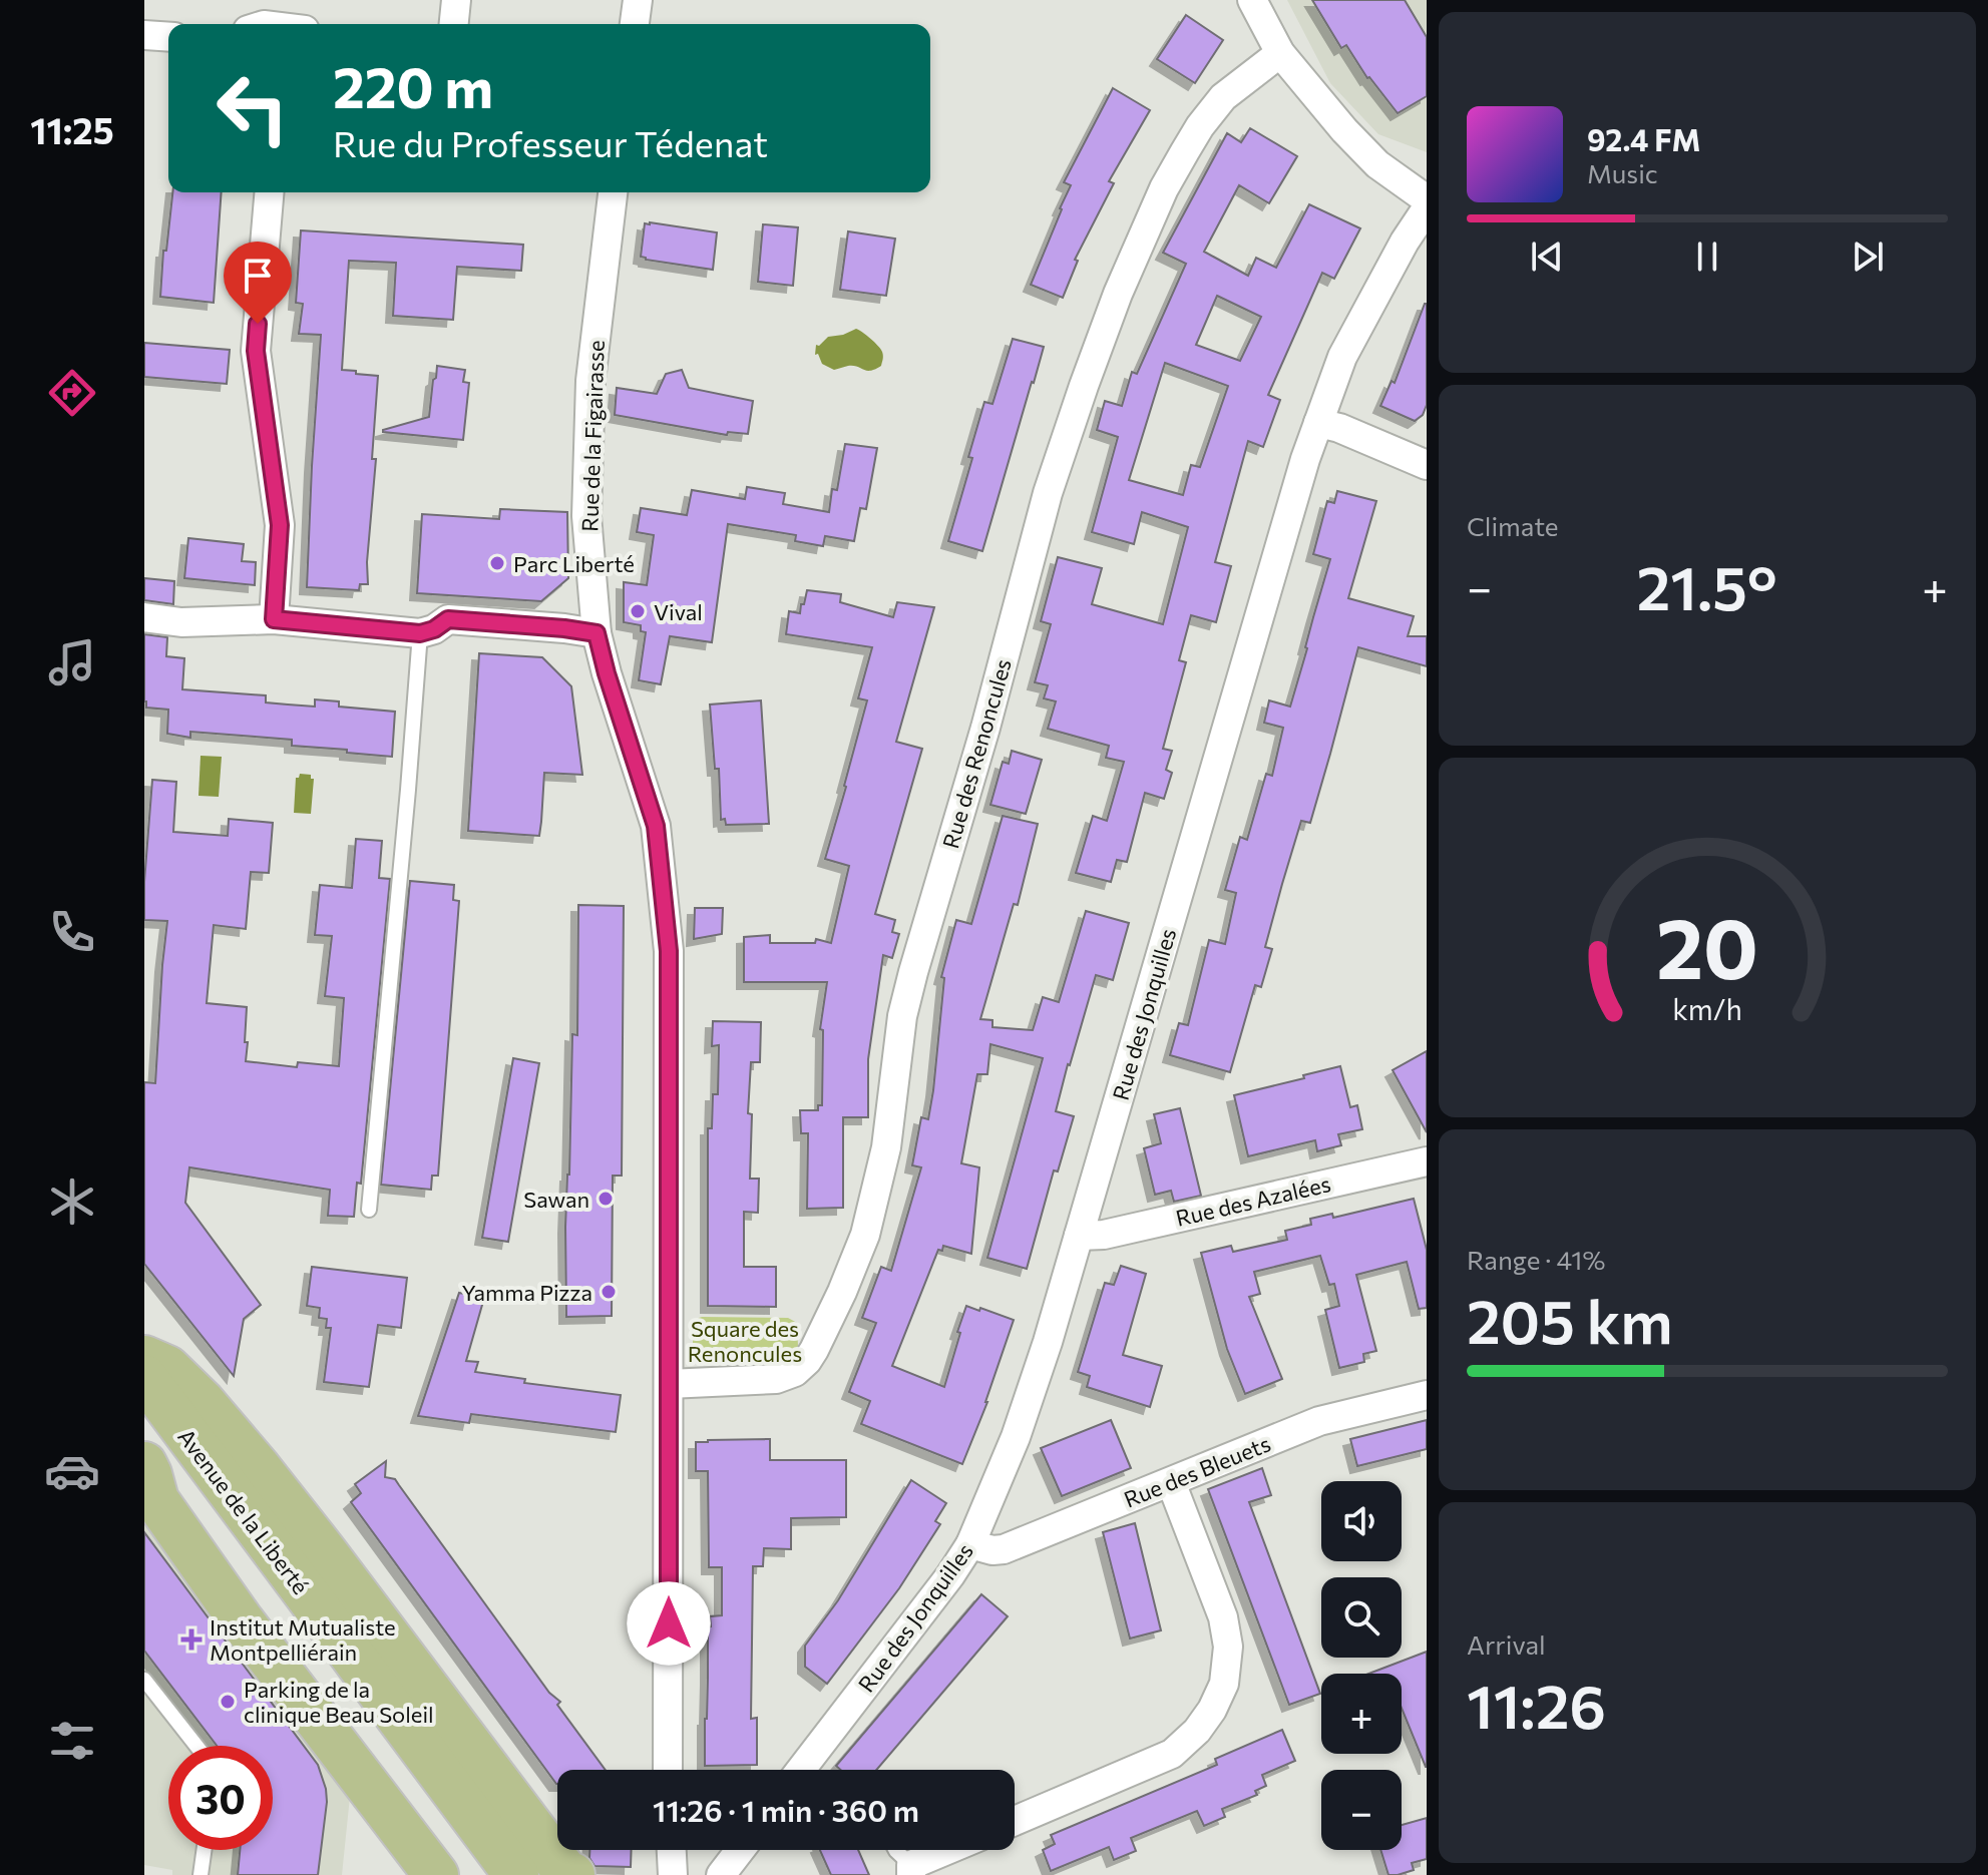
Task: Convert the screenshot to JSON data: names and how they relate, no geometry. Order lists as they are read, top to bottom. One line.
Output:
{"streets":{"main road":["Avenue de la Liberté"],"street":["Rue de la Figairasse","Rue des Renoncules","Rue des Jonquilles","Rue des Azalées","Rue des Bleuets"]},"crossings":[["Rue de la Figairasse","Rue des Renoncules"],["Rue des Jonquilles","Rue des Azalées"],["Rue des Jonquilles","Rue des Bleuets"]],"parks":["Square des Renoncules"],"places":{"other":["Parc Liberté","Vival","Sawan","Yamma Pizza","Parking de la clinique Beau Soleil"],"health":["Institut Mutualiste Montpelliérain"]},"page":{"tabs":"11:25","turn":["220 m","Rue du Professeur Tédenat"],"song":["92.4 FM","Music"],"tile":["Climate",["Range · 41%","205 km"],["Arrival","11:26"]],"heat":["−","21.5°","+"],"map_buttons":["+","−"],"limit":"30","trip":"11:26 · 1 min · 360 m","gauge":["20","km/h"]}}
